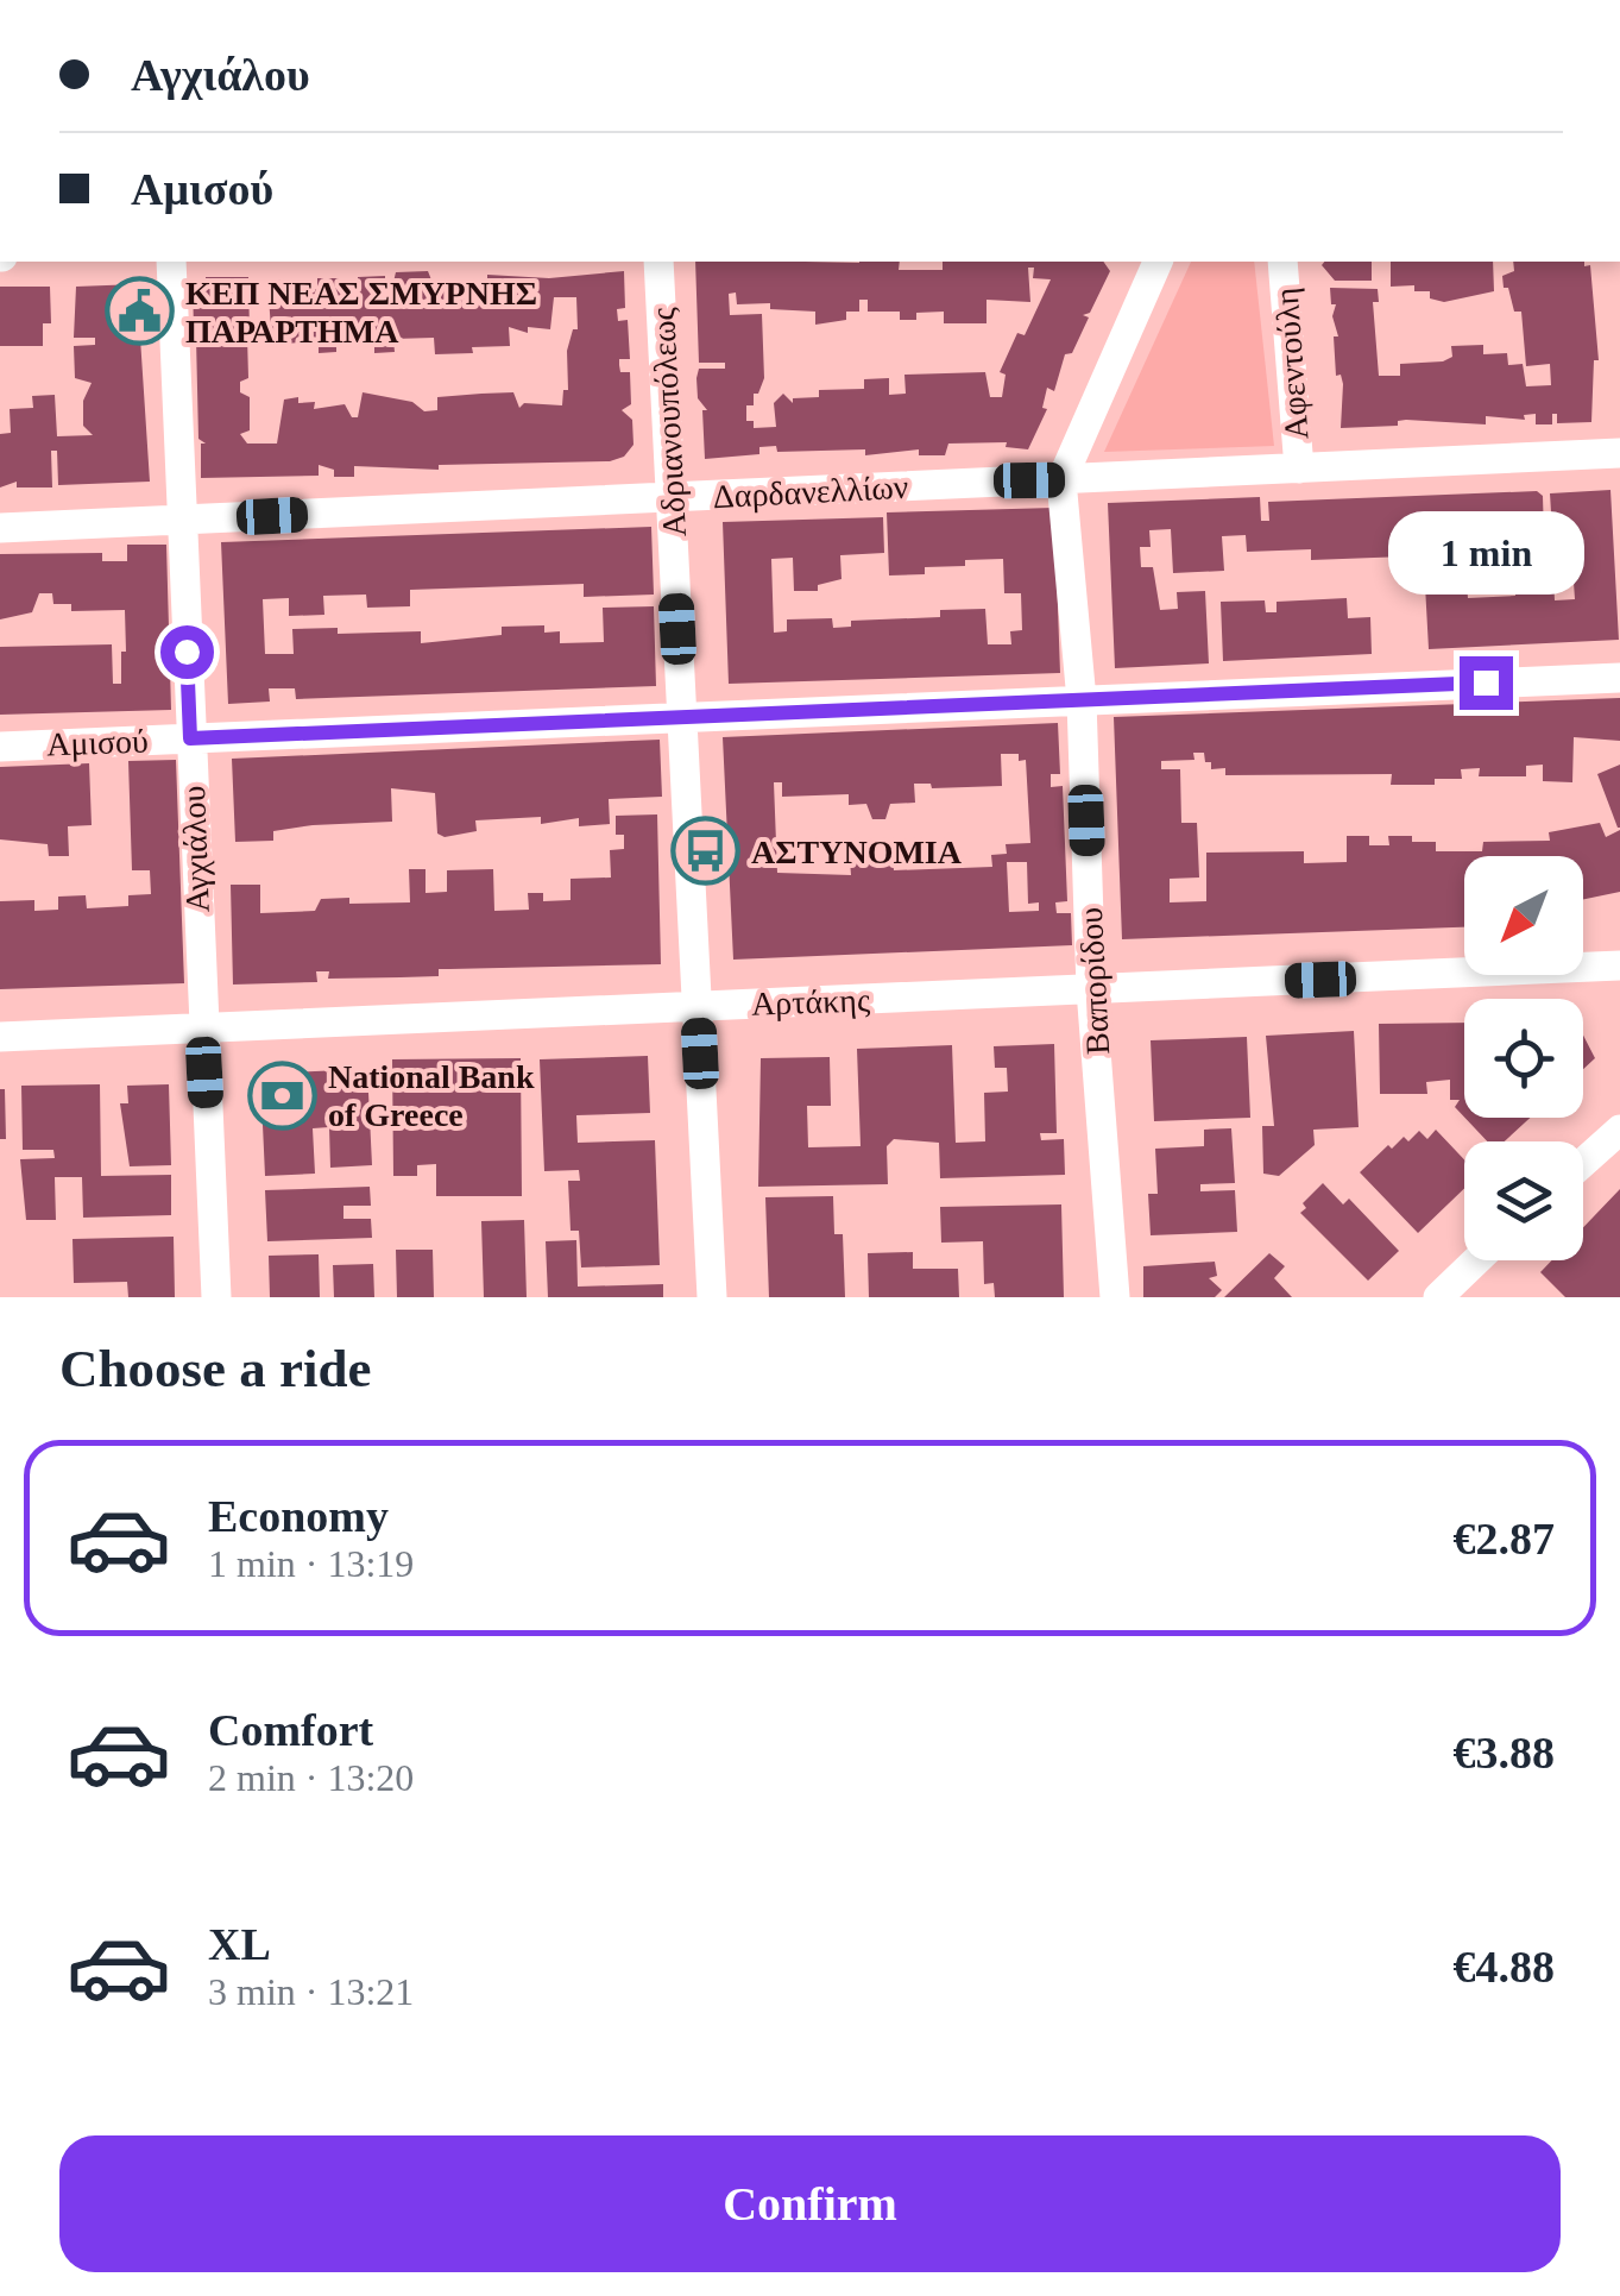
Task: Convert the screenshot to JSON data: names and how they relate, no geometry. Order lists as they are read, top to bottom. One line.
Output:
{"streets":{"street":["Αφεντούλη","Αδριανουπόλεως","Δαρδανελλίων","Αμισού","Αγχιάλου","Βαπορίδου","Αρτάκης"]},"crossings":[["Αφεντούλη","Δαρδανελλίων"],["Αδριανουπόλεως","Δαρδανελλίων"],["Αδριανουπόλεως","Αμισού"],["Αδριανουπόλεως","Αρτάκης"],["Δαρδανελλίων","Αγχιάλου"],["Δαρδανελλίων","Βαπορίδου"],["Αμισού","Αγχιάλου"],["Αμισού","Βαπορίδου"],["Αγχιάλου","Αρτάκης"],["Βαπορίδου","Αρτάκης"]],"places":{"public building":["ΚΕΠ ΝΕΑΣ ΣΜΥΡΝΗΣ ΠΑΡΑΡΤΗΜΑ"],"bus stop":["ΑΣΤΥΝΟΜΙΑ"],"bank":["National Bank of Greece"]},"north":"bottom left","page":{"banner":["Αγχιάλου","Αμισού"],"bubble":"1 min","heading":"Choose a ride","list":[{"name":"Economy","note":"1 min · 13:19","value":"€2.87"},{"name":"Comfort","note":"2 min · 13:20","value":"€3.88"},{"name":"XL","note":"3 min · 13:21","value":"€4.88"}],"buttons":"Confirm"}}
